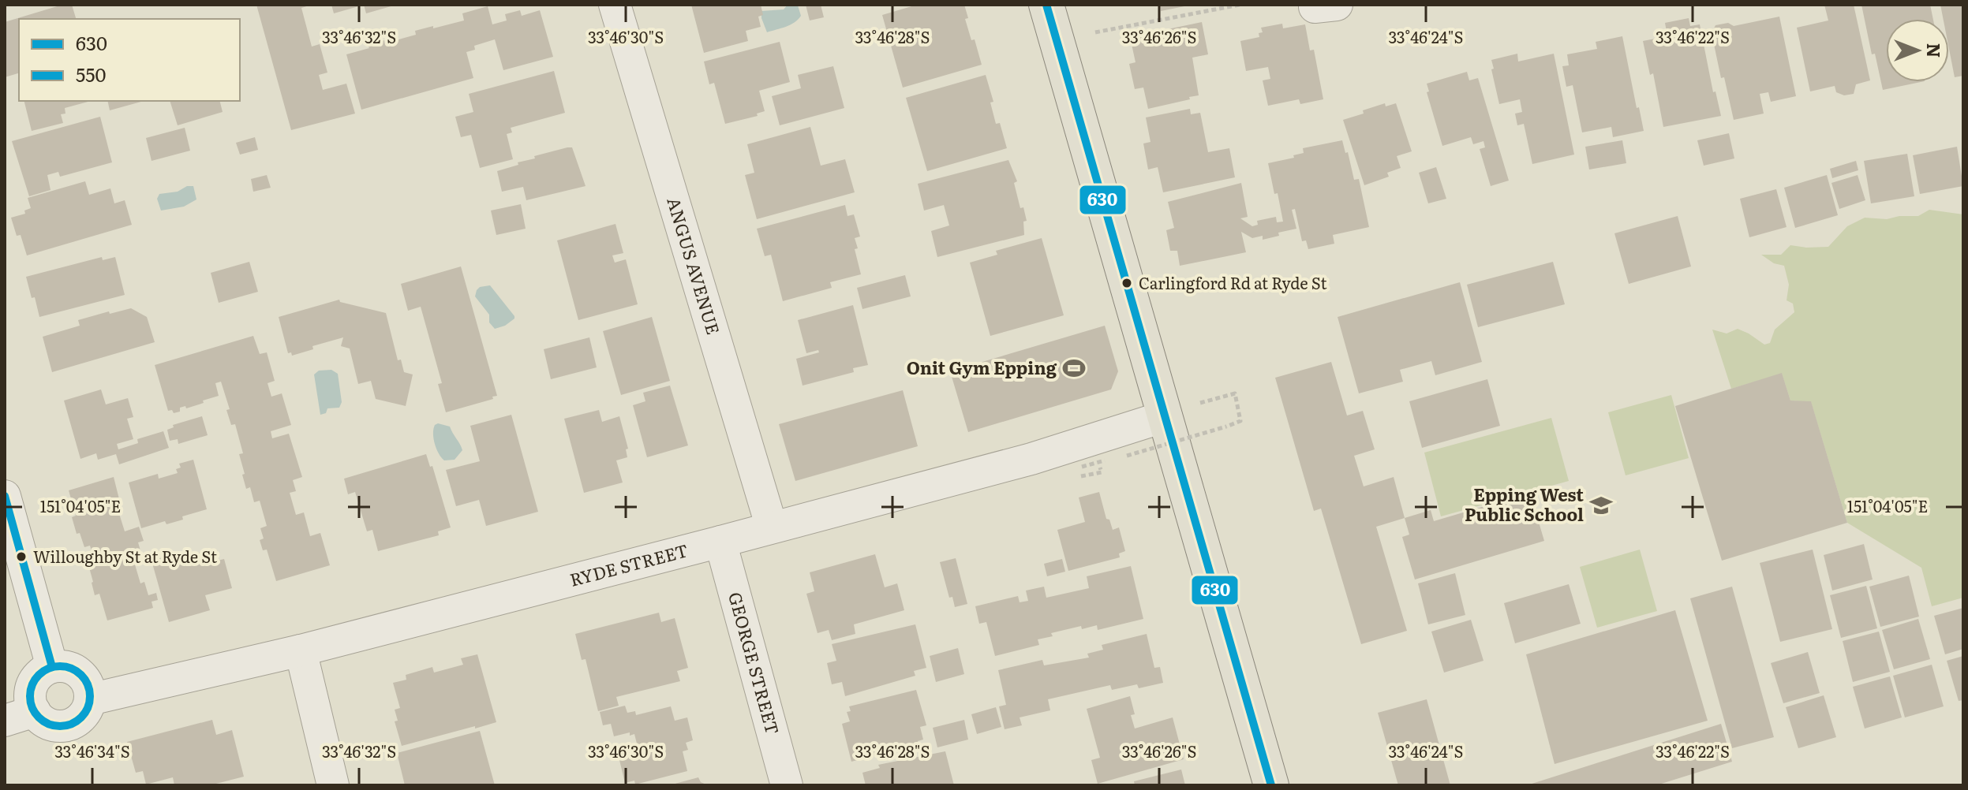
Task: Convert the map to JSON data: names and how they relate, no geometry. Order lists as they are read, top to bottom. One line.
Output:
{"streets":{"street":["ANGUS AVENUE","RYDE STREET","GEORGE STREET"]},"crossings":[["ANGUS AVENUE","RYDE STREET"],["RYDE STREET","GEORGE STREET"]],"places":{"other":["Carlingford Rd at Ryde St","Willoughby St at Ryde St"],"sports":["Onit Gym Epping"],"school or university":["Epping West Public School"]},"lines":["transit line 630","transit line 550"],"legend":["630","550"],"north":"right","coordinates":["33°46'32\"S","33°46'30\"S","33°46'28\"S","33°46'26\"S","33°46'24\"S","33°46'22\"S","151°04'05\"E","33°46'34\"S"]}
